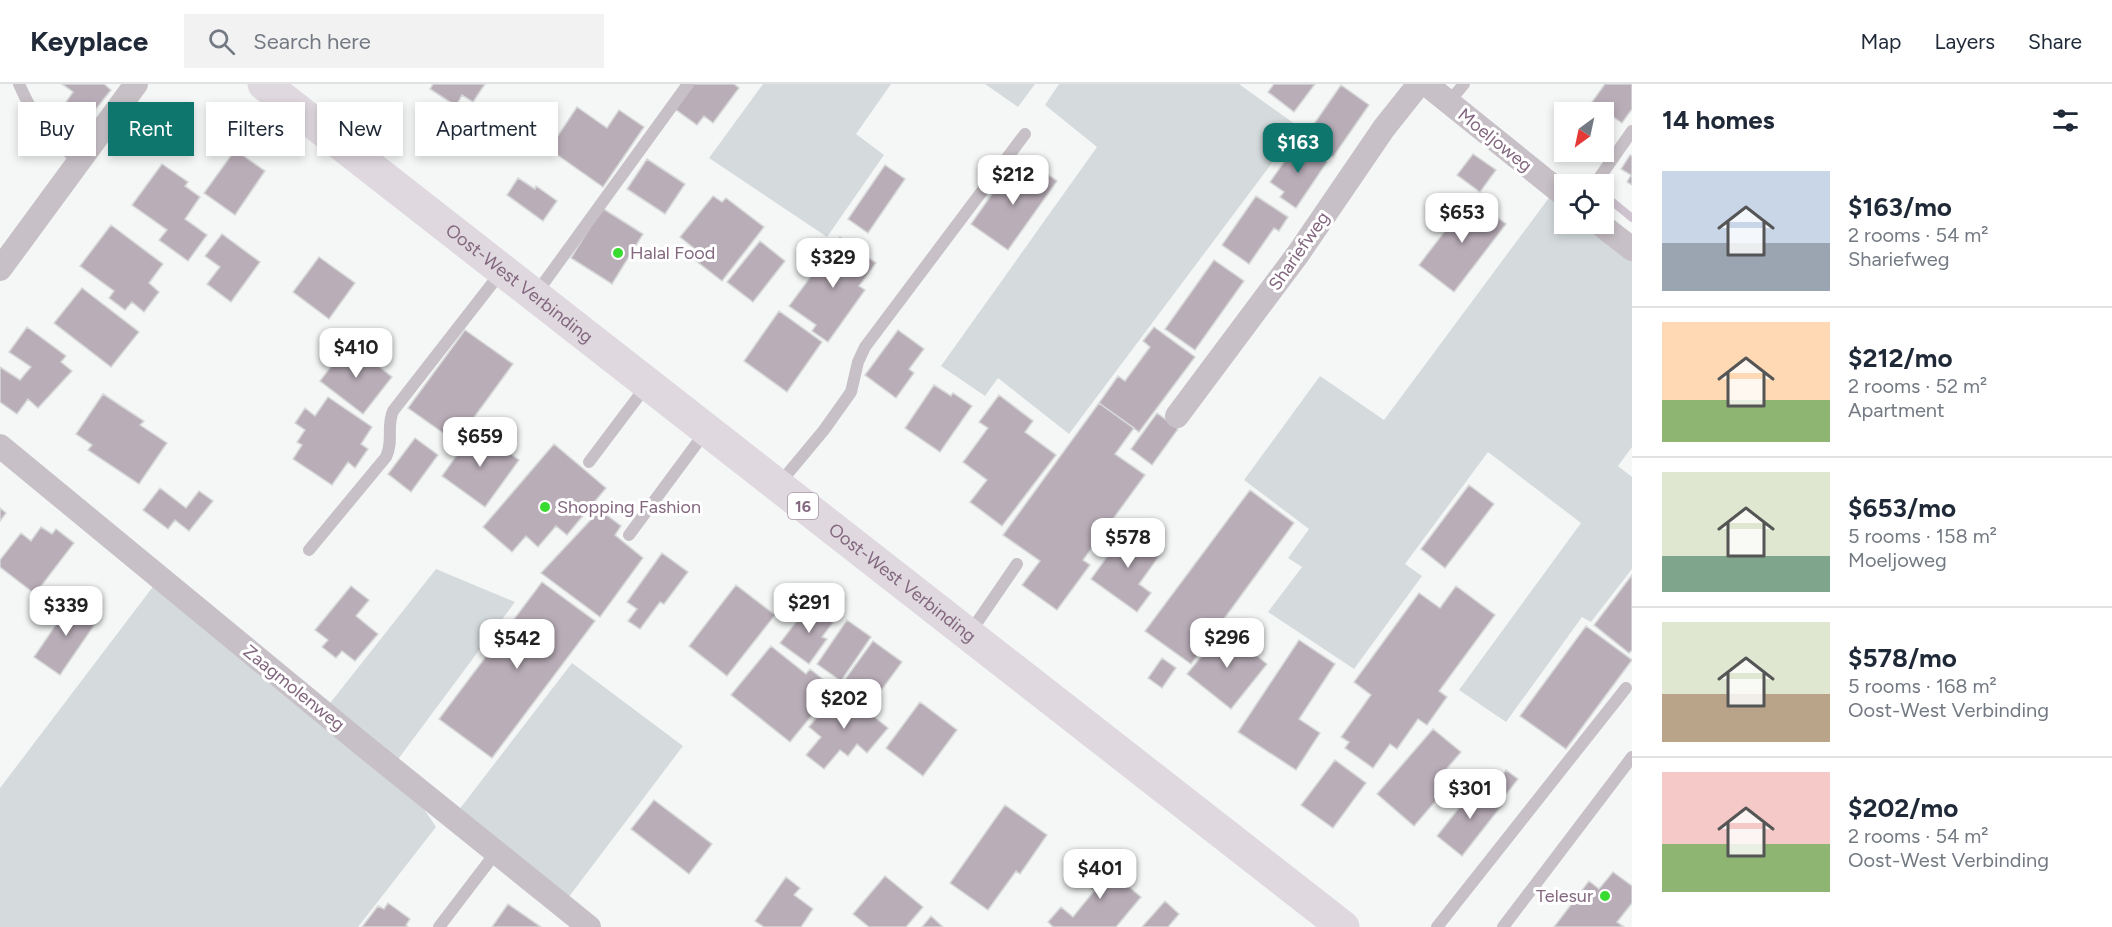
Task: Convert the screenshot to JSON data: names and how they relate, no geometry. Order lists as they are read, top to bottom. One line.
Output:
{"streets":{"main road":["Oost-West Verbinding","16"],"street":["Moeljoweg","Shariefweg","Zaagmolenweg"]},"places":["Halal Food","Shopping Fashion","Telesur"],"north":"bottom left","page":{"header":"Keyplace","search":"Search here","nav":["Map","Layers","Share"],"heading":"14 homes","chip":["Buy","Rent","Filters","New","Apartment"],"price":["$163","$212","$653","$329","$410","$659","$578","$291","$339","$296","$542","$202","$301","$401"],"list":[{"name":"$163/mo","note":"2 rooms · 54 m² · Shariefweg"},{"name":"$212/mo","note":"2 rooms · 52 m² · Apartment"},{"name":"$653/mo","note":"5 rooms · 158 m² · Moeljoweg"},{"name":"$578/mo","note":"5 rooms · 168 m² · Oost-West Verbinding"},{"name":"$202/mo","note":"2 rooms · 54 m² · Oost-West Verbinding"}]}}
